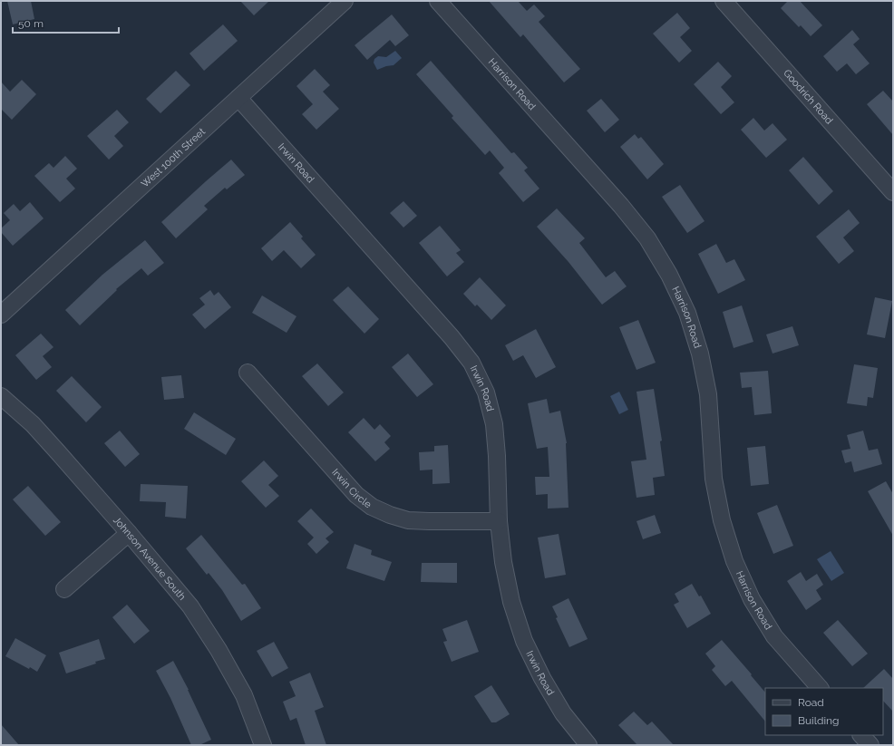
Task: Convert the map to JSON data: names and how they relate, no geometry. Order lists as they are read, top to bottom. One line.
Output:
{"streets":{"street":["Harrison Road","Goodrich Road","West 100th Street","Irwin Road","Irwin Circle","Johnson Avenue South"]},"crossings":[["West 100th Street","Irwin Road"],["Irwin Road","Irwin Circle"]],"legend":["Road","Building"],"scale_bar":"50 m"}
